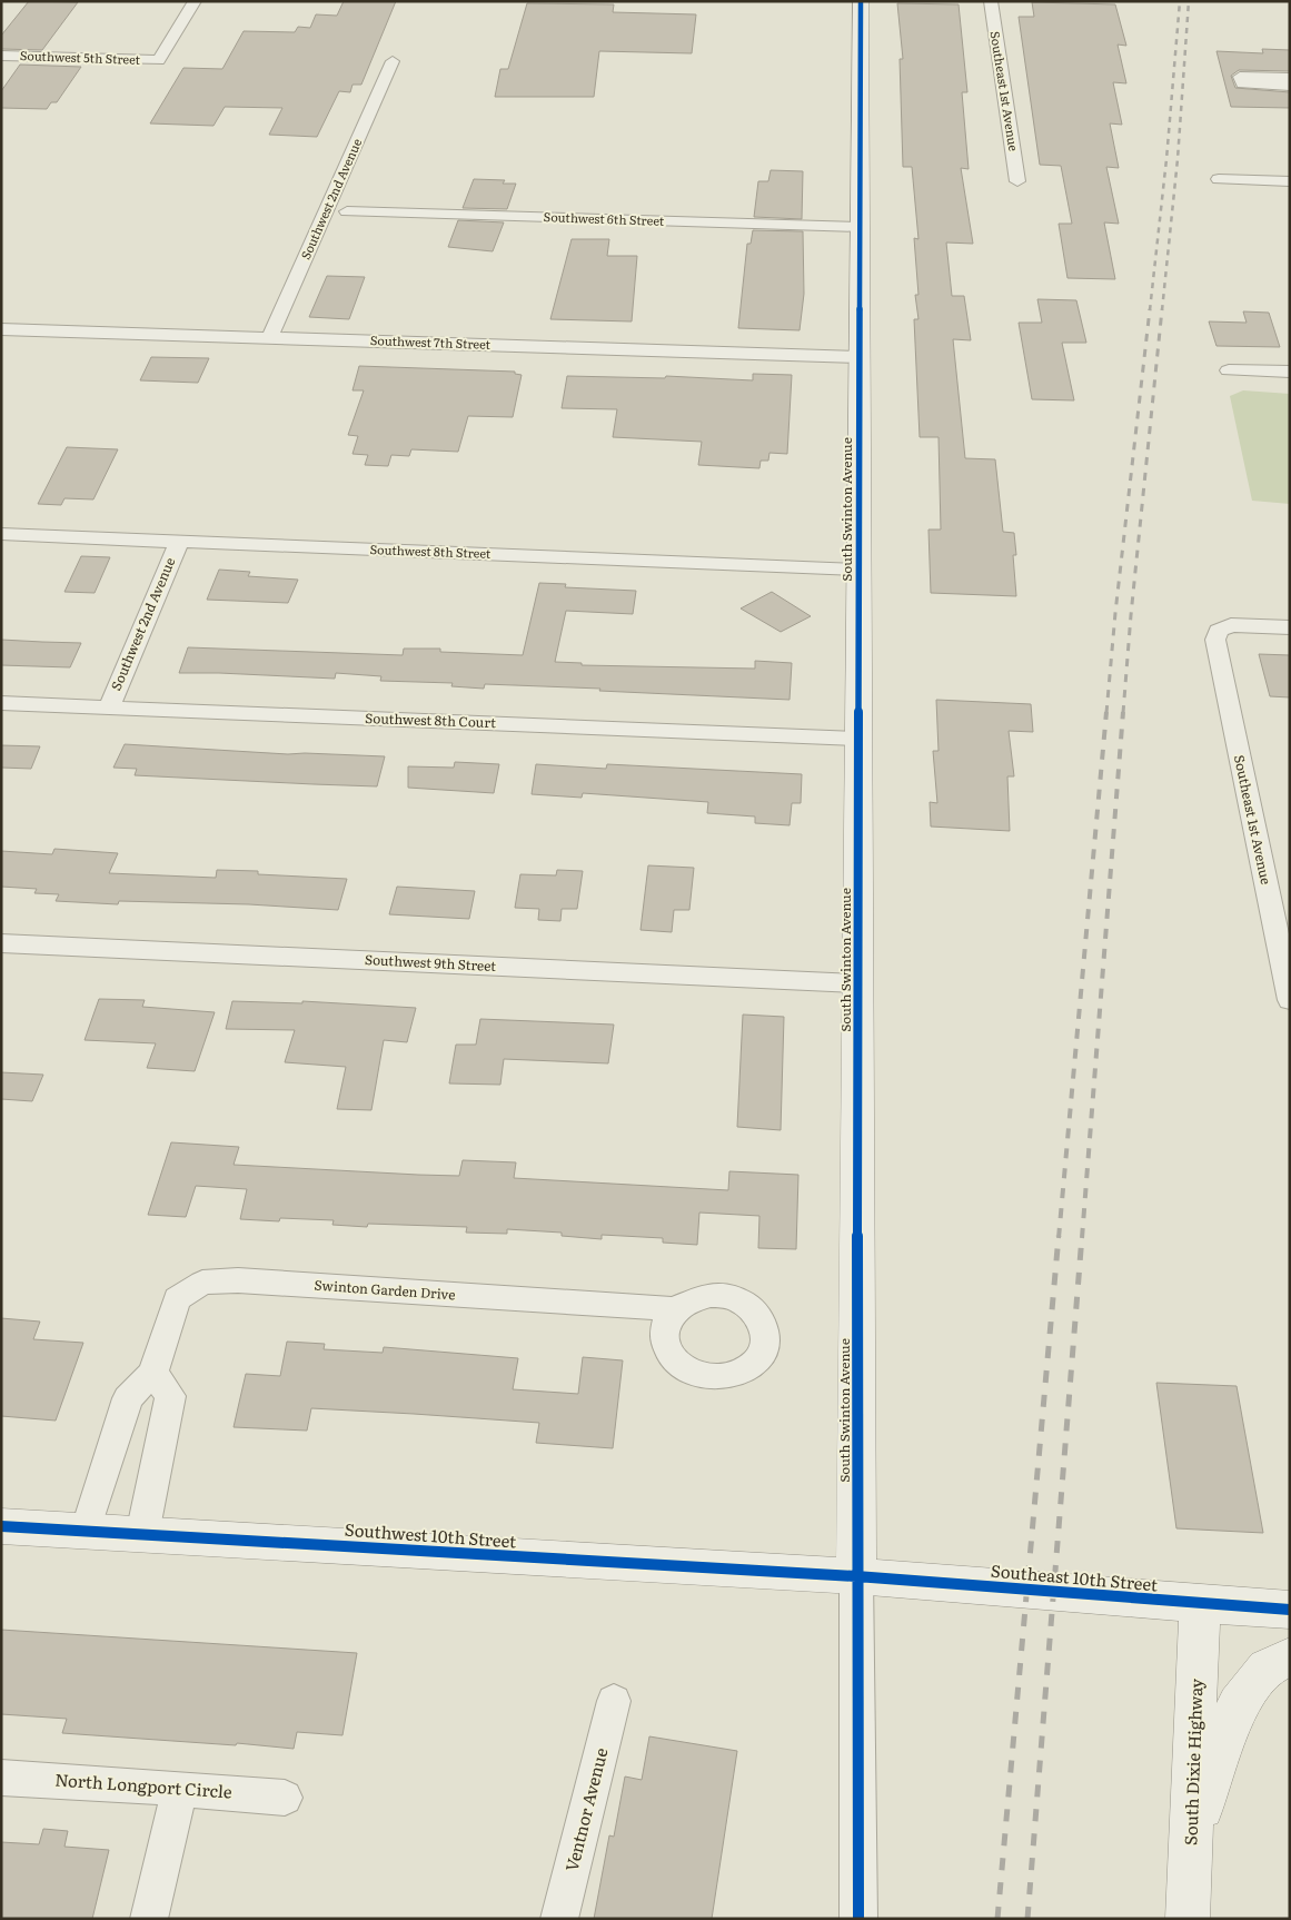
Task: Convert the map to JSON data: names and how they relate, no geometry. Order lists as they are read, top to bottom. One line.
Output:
{"streets":{"street":["Southwest 5th Street","Southeast 1st Avenue","Southwest 2nd Avenue","Southwest 6th Street","Southwest 7th Street","South Swinton Avenue","Southwest 8th Street","Southwest 8th Court","Southwest 9th Street","Swinton Garden Drive","Southwest 10th Street","Southeast 10th Street","South Dixie Highway","North Longport Circle","Ventnor Avenue"]},"crossings":[["Southwest 2nd Avenue","Southwest 7th Street"],["Southwest 2nd Avenue","Southwest 8th Street"],["Southwest 2nd Avenue","Southwest 8th Court"],["Southwest 6th Street","South Swinton Avenue"],["Southwest 7th Street","South Swinton Avenue"],["South Swinton Avenue","Southwest 8th Street"],["South Swinton Avenue","Southwest 8th Court"],["South Swinton Avenue","Southwest 9th Street"],["South Swinton Avenue","Southwest 10th Street"],["South Swinton Avenue","Southeast 10th Street"],["Swinton Garden Drive","Southwest 10th Street"],["Southwest 10th Street","Southeast 10th Street"],["Southeast 10th Street","South Dixie Highway"]]}
